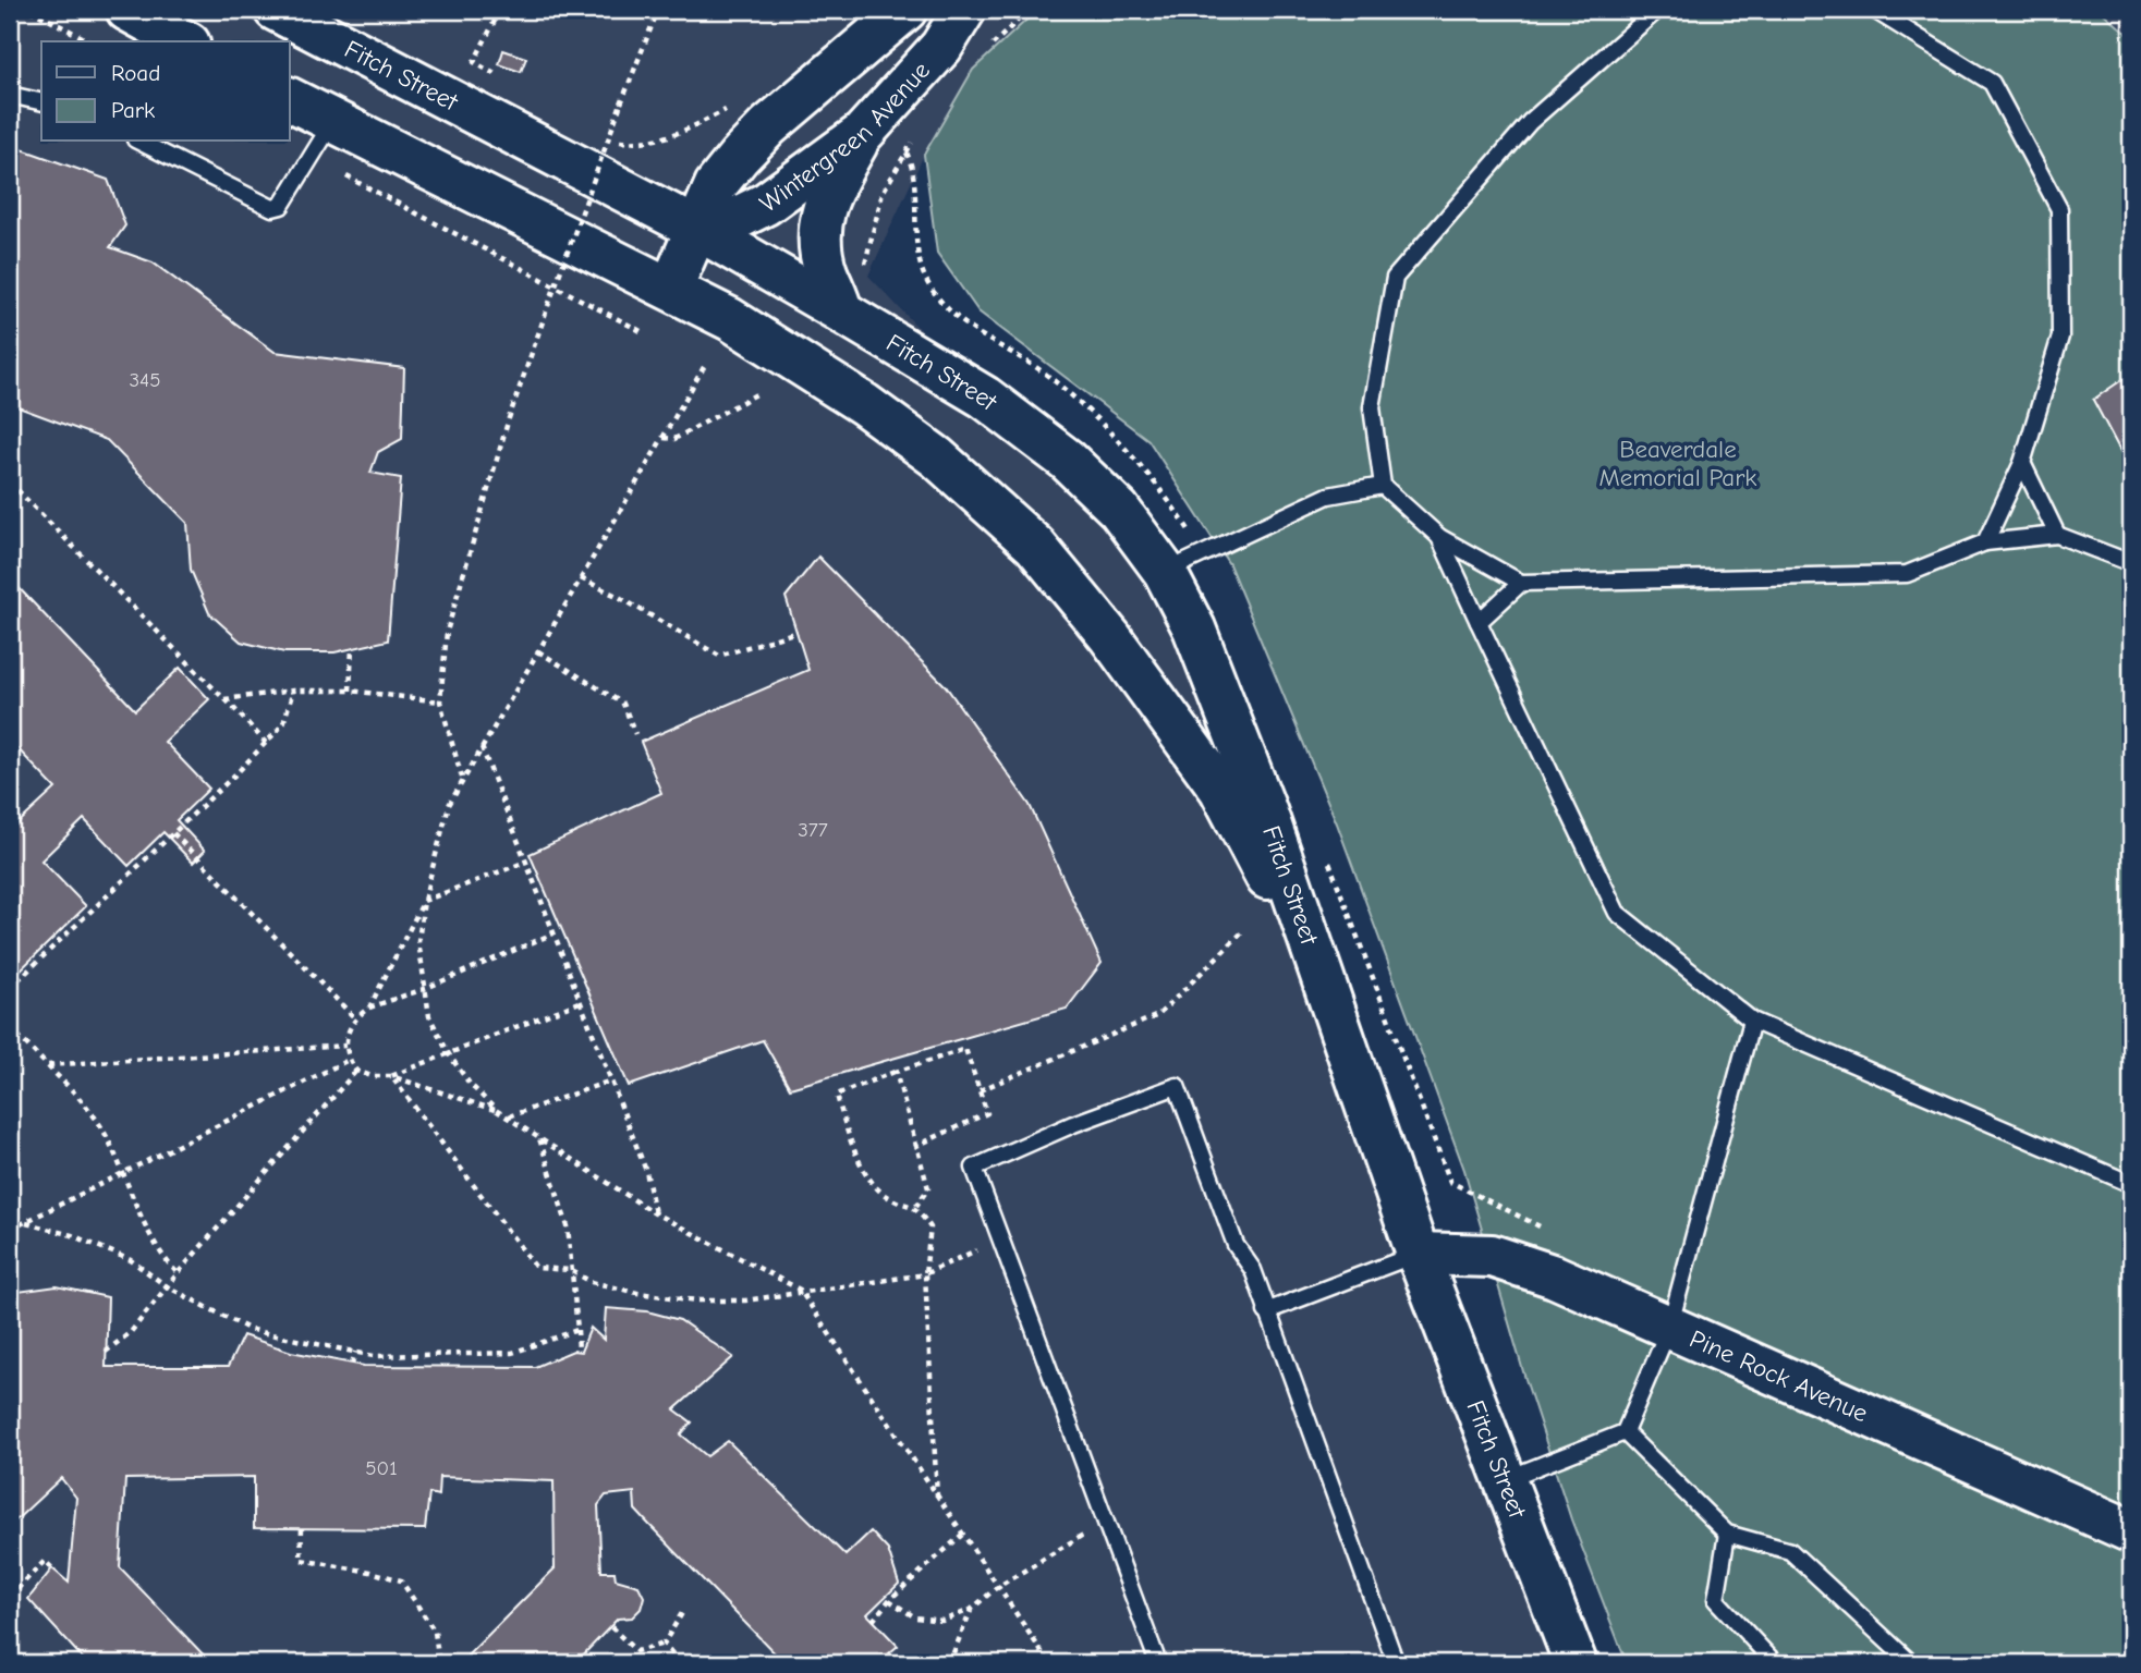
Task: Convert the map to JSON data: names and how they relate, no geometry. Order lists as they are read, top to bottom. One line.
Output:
{"streets":{"main road":["Fitch Street","Wintergreen Avenue","Pine Rock Avenue"]},"crossings":[["Fitch Street","Wintergreen Avenue"],["Fitch Street","Pine Rock Avenue"]],"parks":["Beaverdale Memorial Park"],"house_numbers":["345","377","501"],"legend":["Road","Park"]}
